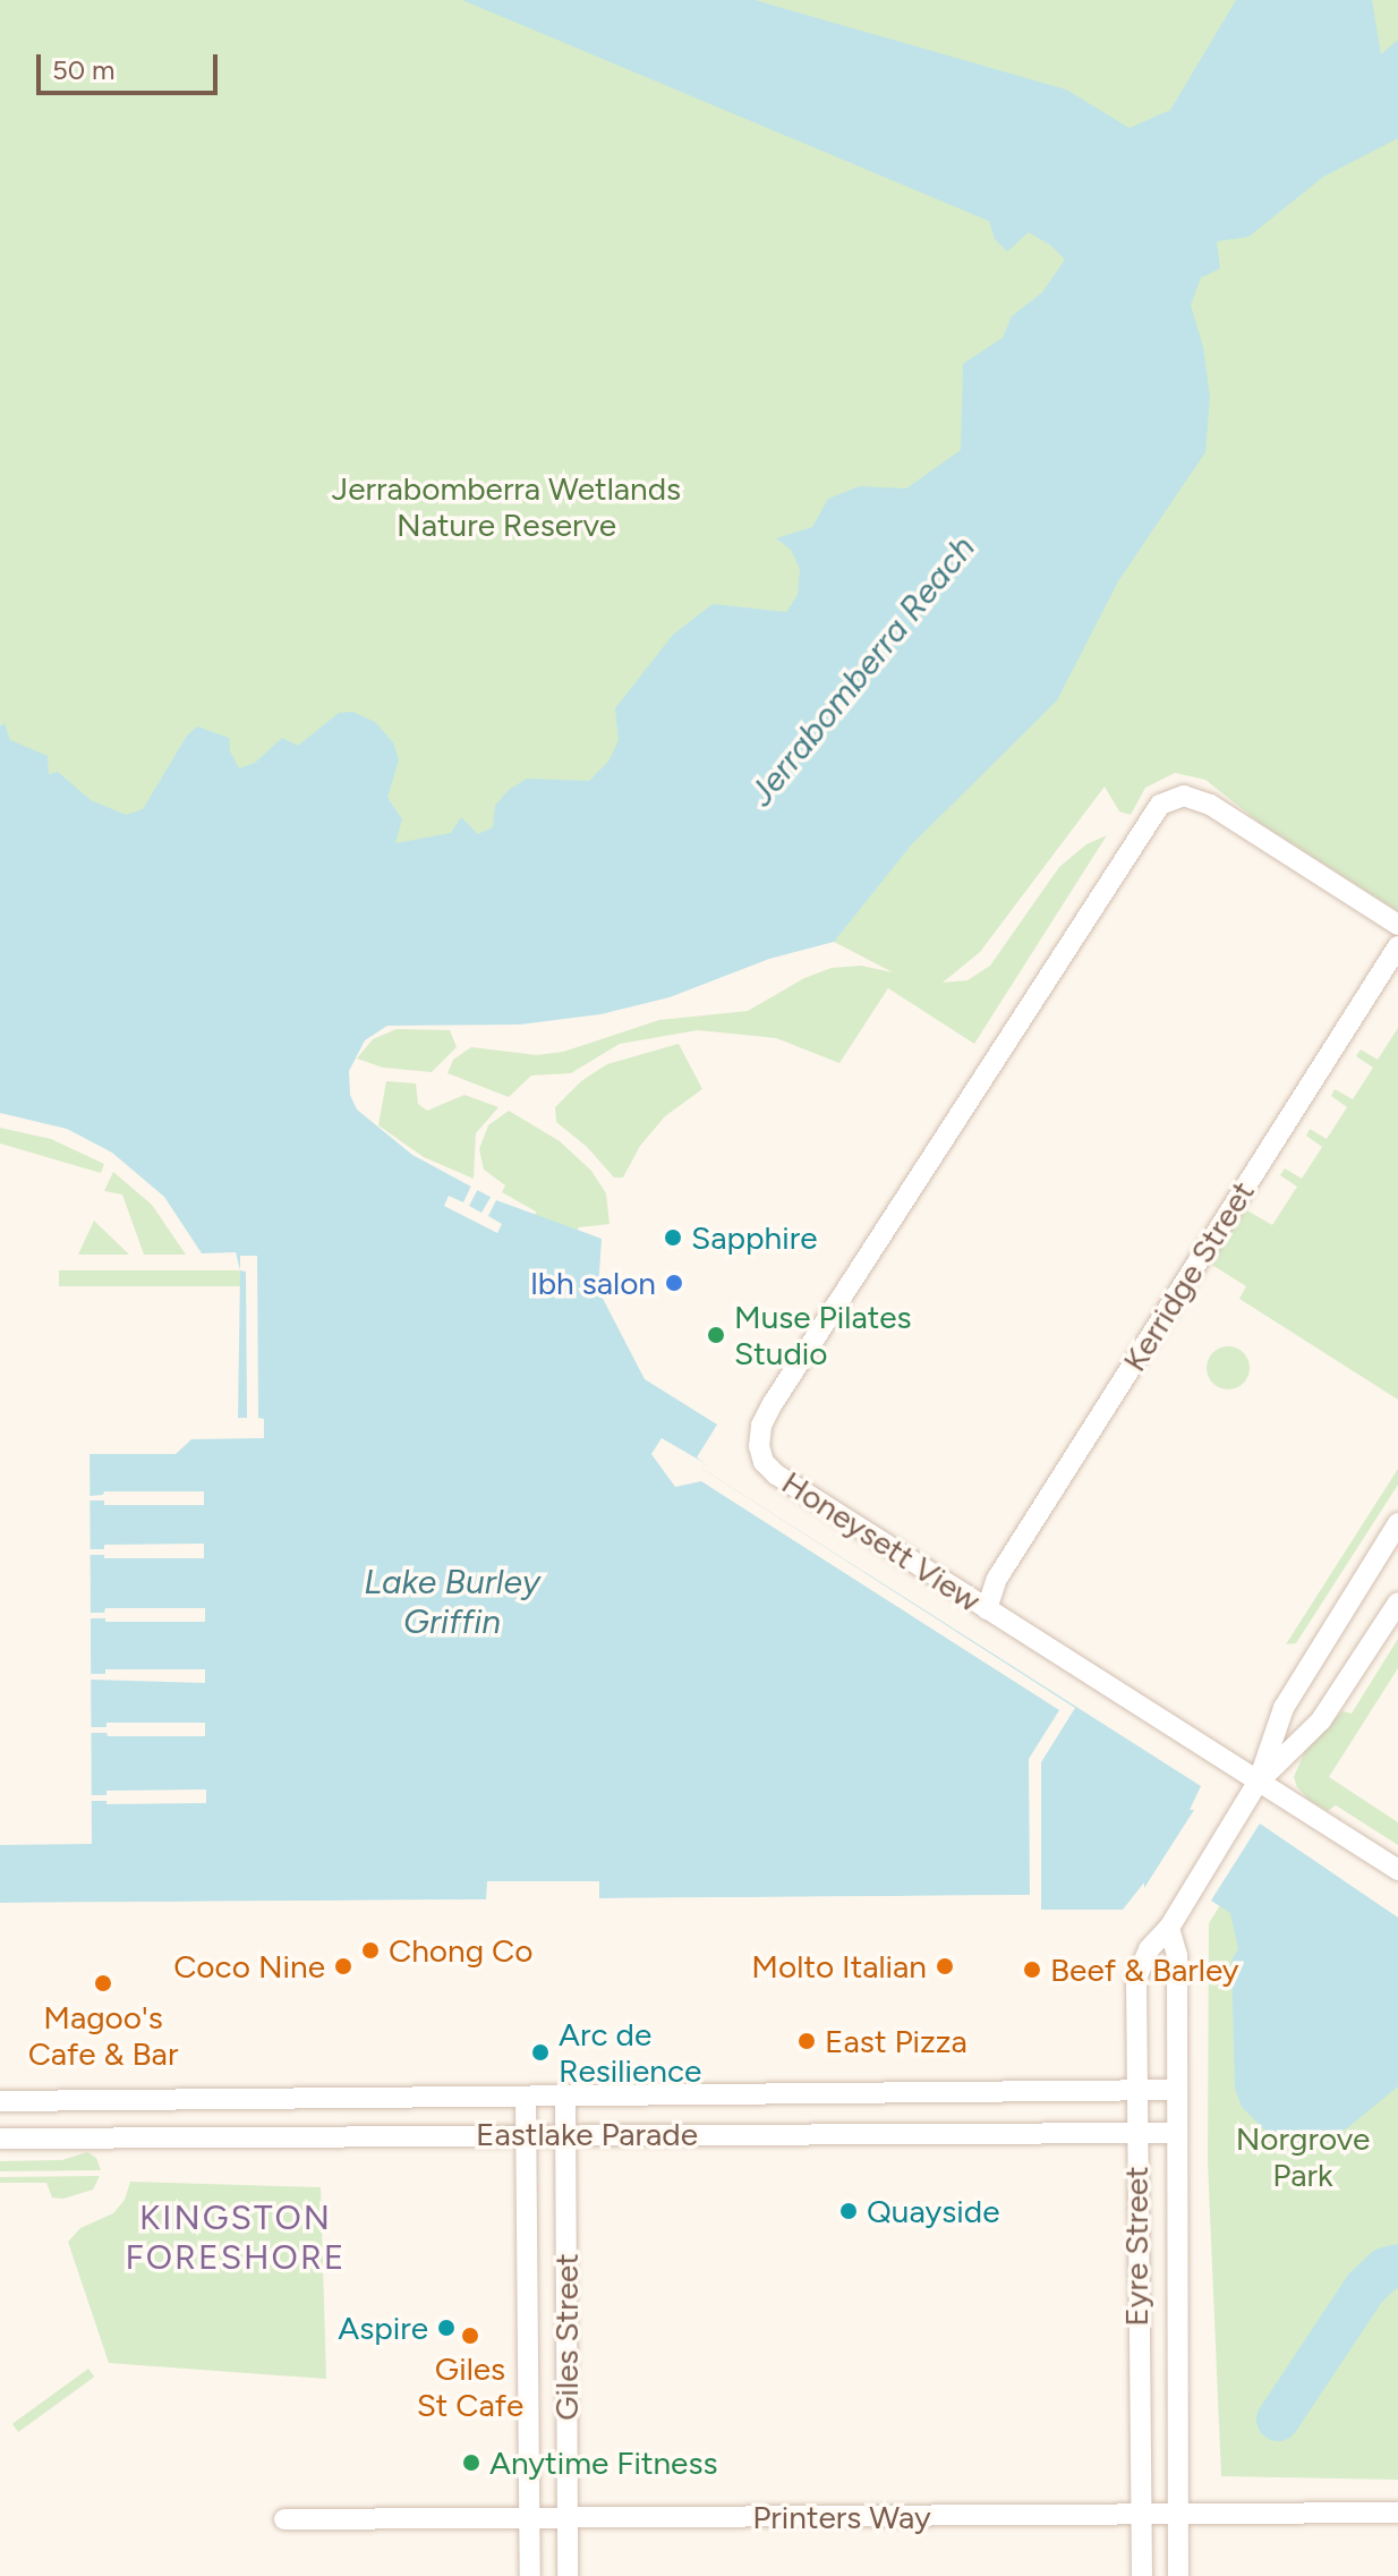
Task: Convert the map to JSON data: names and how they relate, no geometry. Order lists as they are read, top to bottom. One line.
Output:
{"streets":{"street":["Kerridge Street","Honeysett View","Eastlake Parade","Eyre Street","Giles Street","Printers Way"]},"crossings":[["Kerridge Street","Honeysett View"],["Honeysett View","Eyre Street"],["Eastlake Parade","Eyre Street"],["Eastlake Parade","Giles Street"],["Eyre Street","Printers Way"],["Giles Street","Printers Way"]],"districts":["KINGSTON FORESHORE"],"water":["Jerrabomberra Reach","Lake Burley Griffin"],"parks":["Jerrabomberra Wetlands Nature Reserve","Norgrove Park"],"places":["Sapphire","lbh salon","Muse Pilates Studio","Chong Co","Coco Nine","Molto Italian","Beef & Barley","Magoo's Cafe & Bar","East Pizza","Arc de Resilience","Quayside","Aspire","Giles St Cafe","Anytime Fitness"],"scale_bar":"50 m"}
